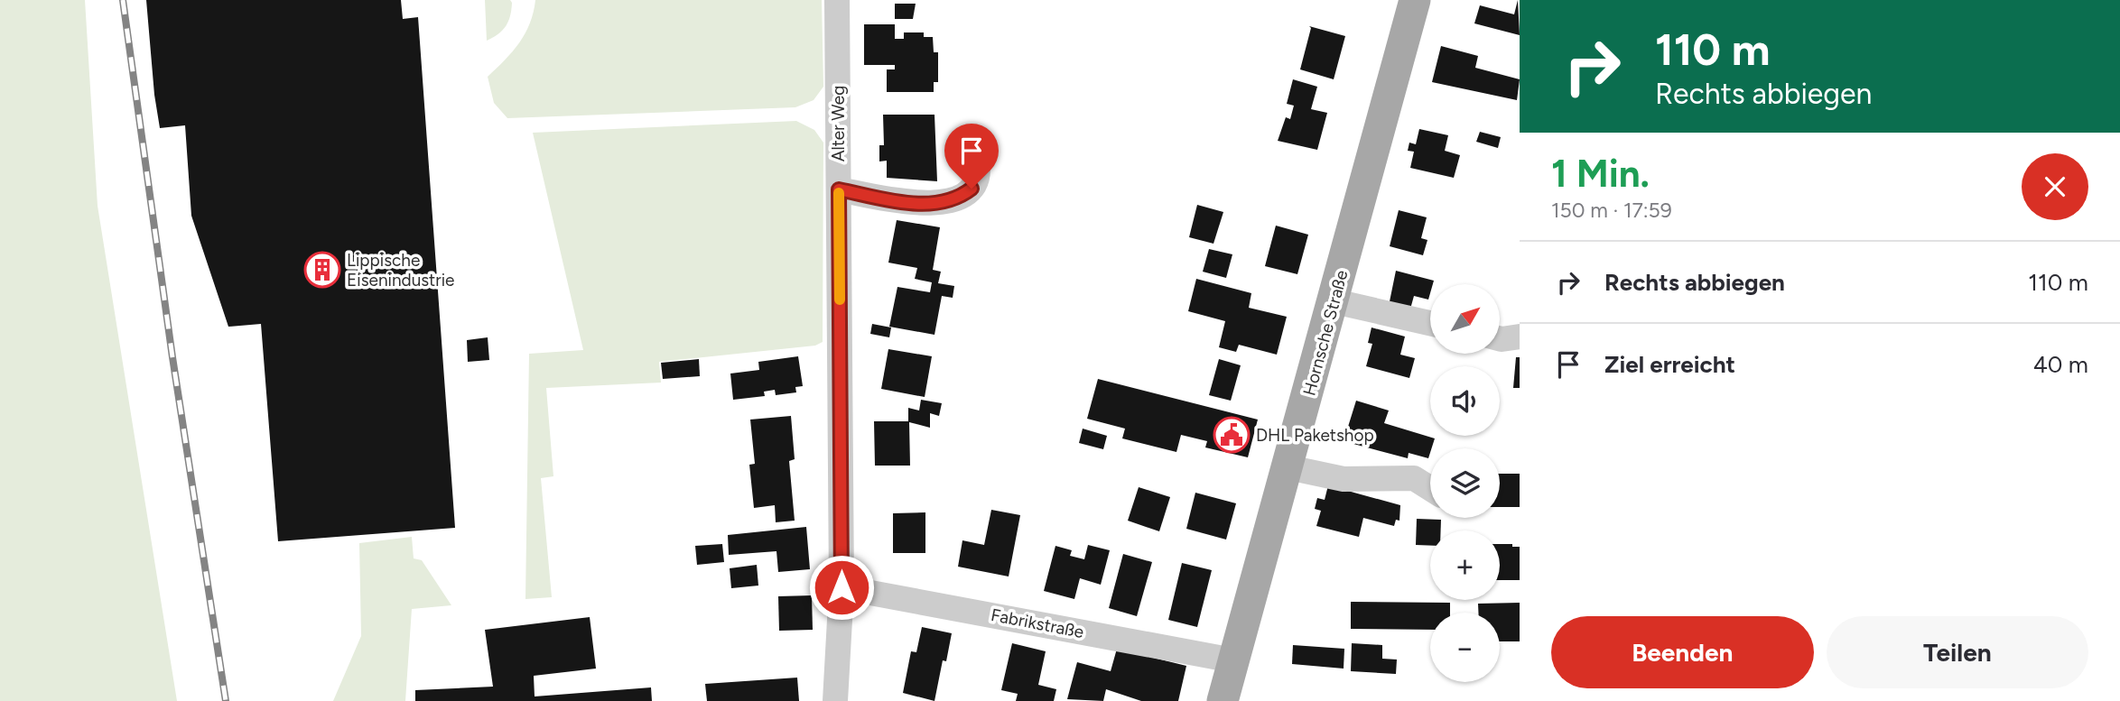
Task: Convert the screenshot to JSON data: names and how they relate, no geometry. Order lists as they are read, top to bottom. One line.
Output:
{"streets":{"main road":["Hornsche Straße"],"street":["Alter Weg","Fabrikstraße"]},"crossings":[["Alter Weg","Fabrikstraße"],["Hornsche Straße","Fabrikstraße"]],"places":{"building":["Lippische Eisenindustrie"],"public building":["DHL Paketshop"]},"north":"top right","page":{"turn":["110 m","Rechts abbiegen"],"heading":["1 Min.","150 m · 17:59"],"list":[{"name":"Rechts abbiegen","value":"110 m"},{"name":"Ziel erreicht","value":"40 m"}],"map_buttons":["+","−"],"buttons":["Beenden","Teilen"]}}
